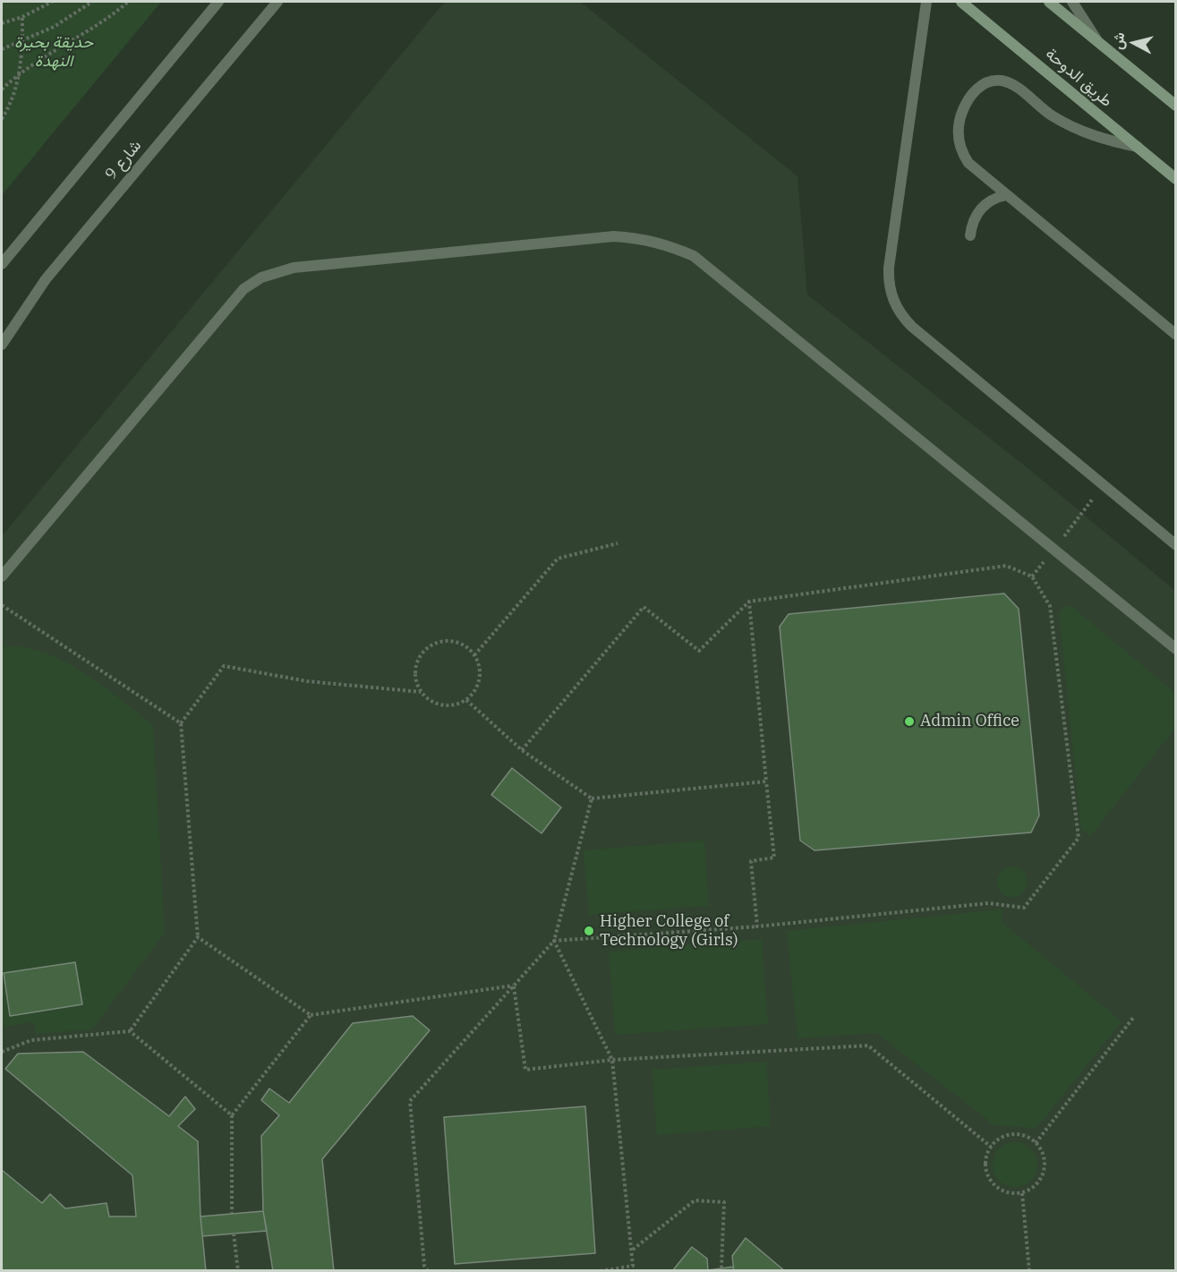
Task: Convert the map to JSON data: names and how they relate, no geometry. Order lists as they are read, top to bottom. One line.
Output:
{"streets":{"main road":["طريق الدوحة"],"street":["شارع 9"]},"parks":["حديقة بحيرة النهدة"],"places":["Admin Office","Higher College of Technology (Girls)"],"north":"left"}
